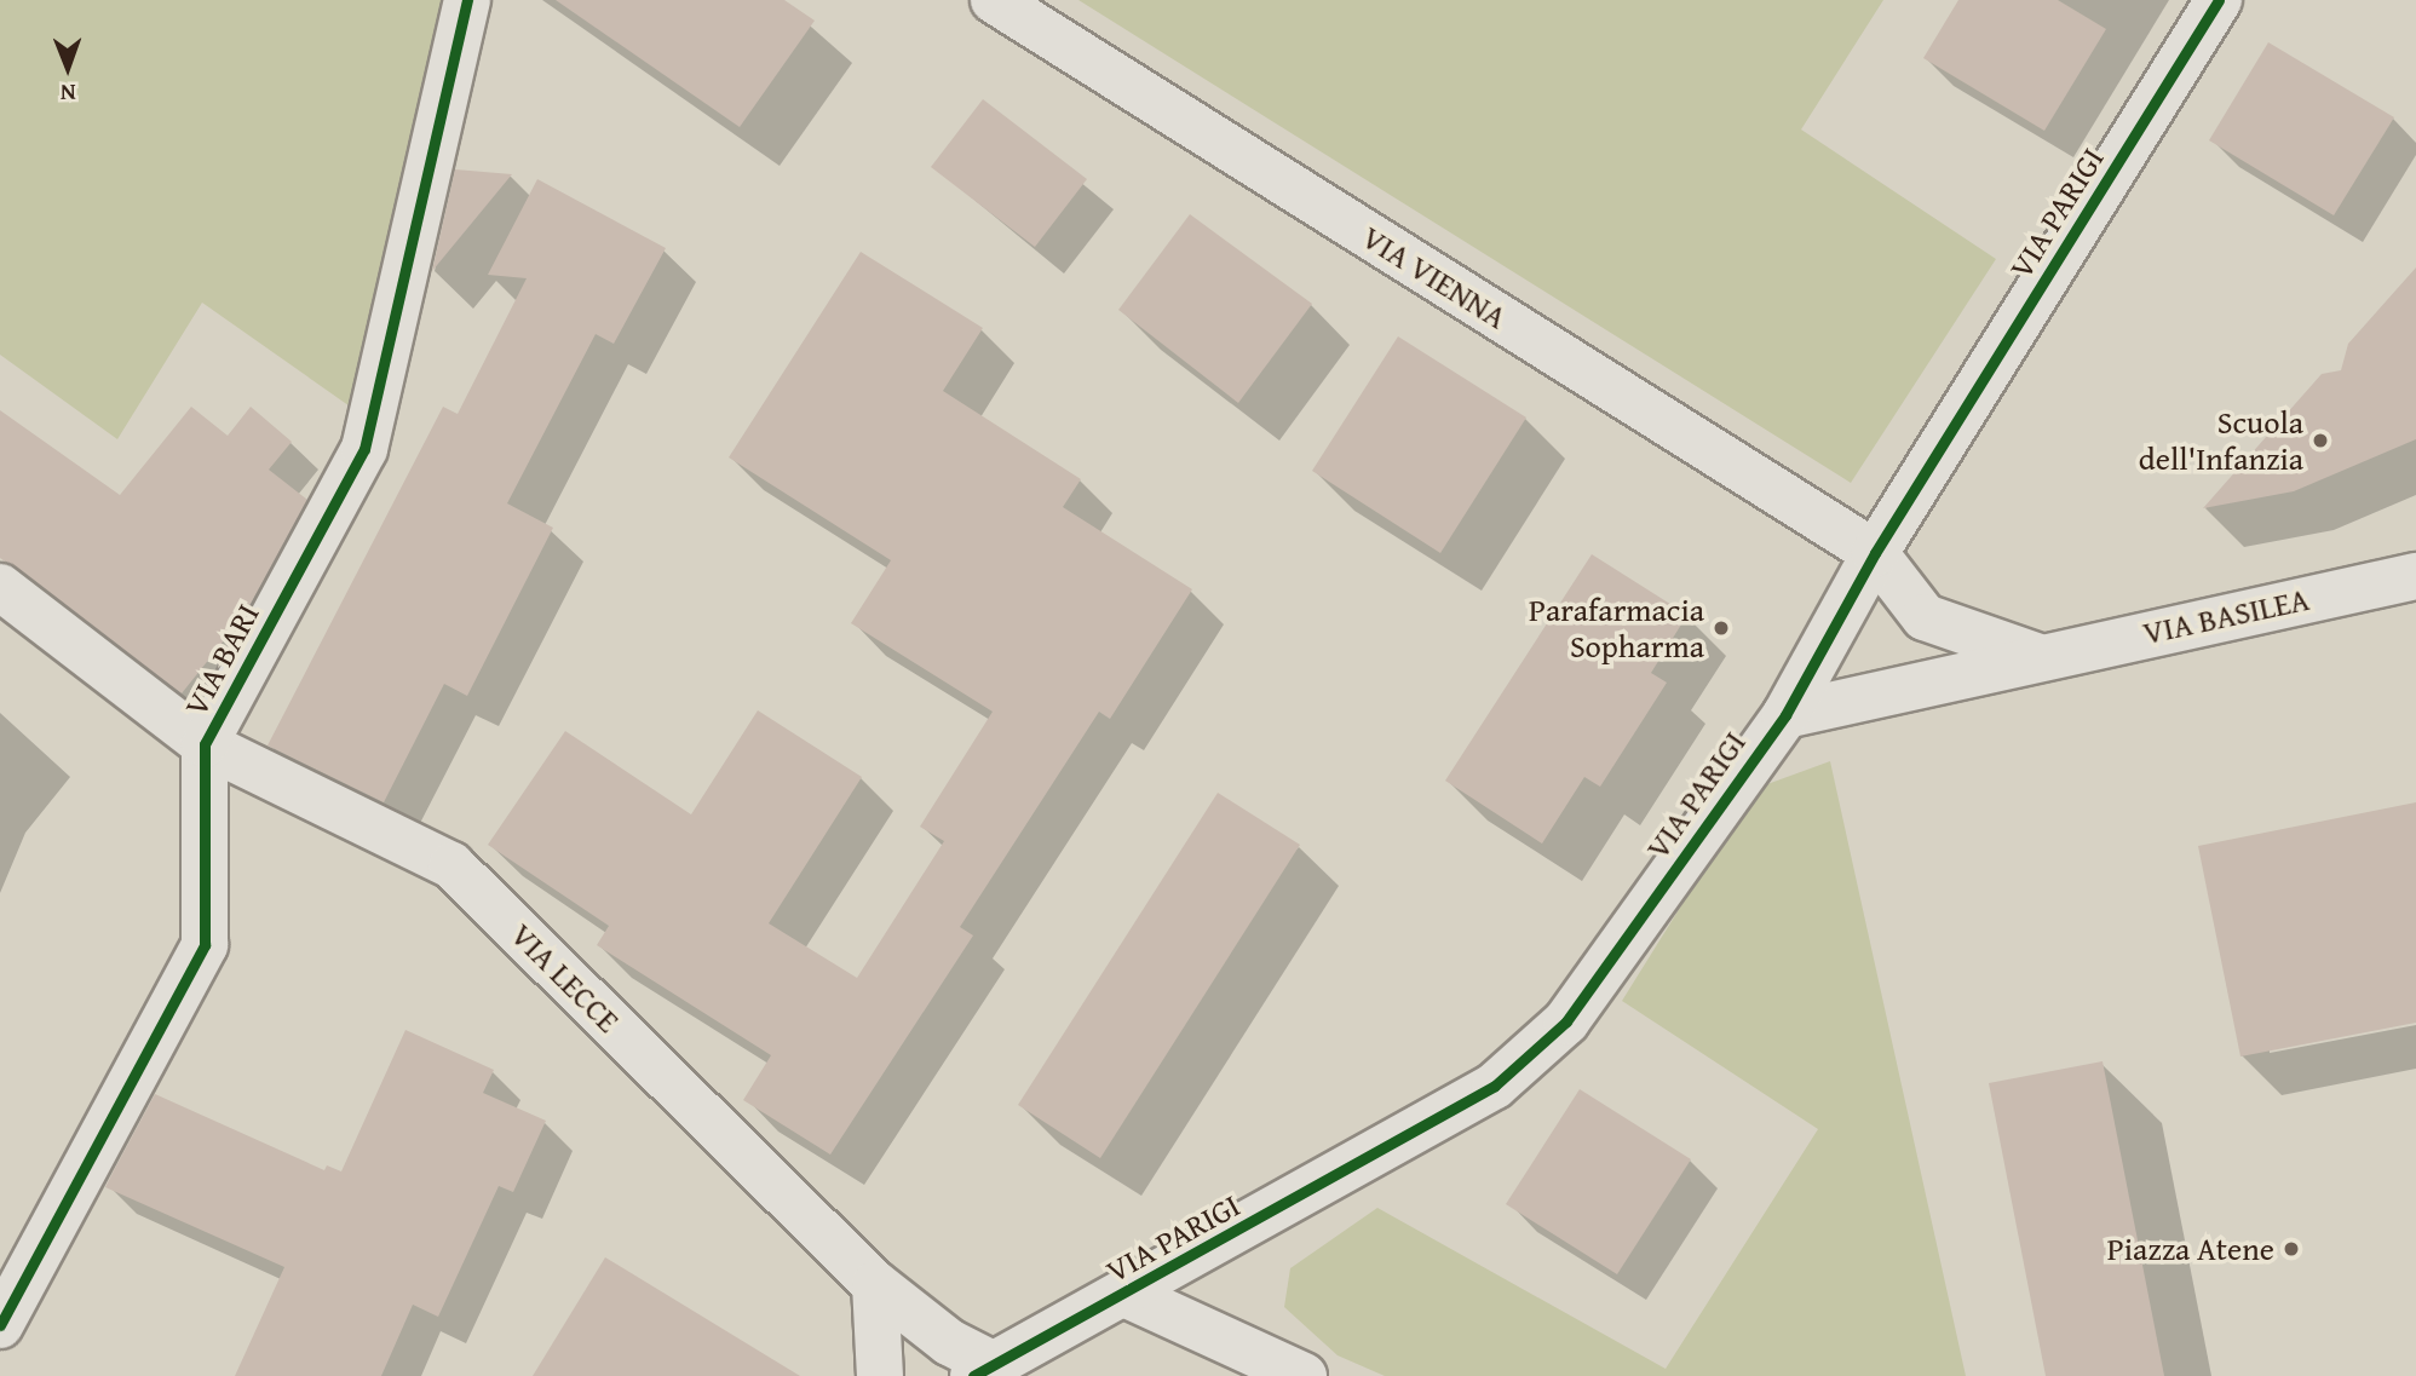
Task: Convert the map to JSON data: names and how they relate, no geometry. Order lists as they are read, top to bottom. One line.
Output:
{"streets":{"street":["VIA PARIGI","VIA VIENNA","VIA BASILEA","VIA BARI","VIA LECCE"]},"crossings":[["VIA PARIGI","VIA VIENNA"],["VIA PARIGI","VIA BASILEA"],["VIA PARIGI","VIA LECCE"],["VIA BARI","VIA LECCE"]],"places":["Scuola dell'Infanzia","Parafarmacia Sopharma","Piazza Atene"],"north":"bottom"}
